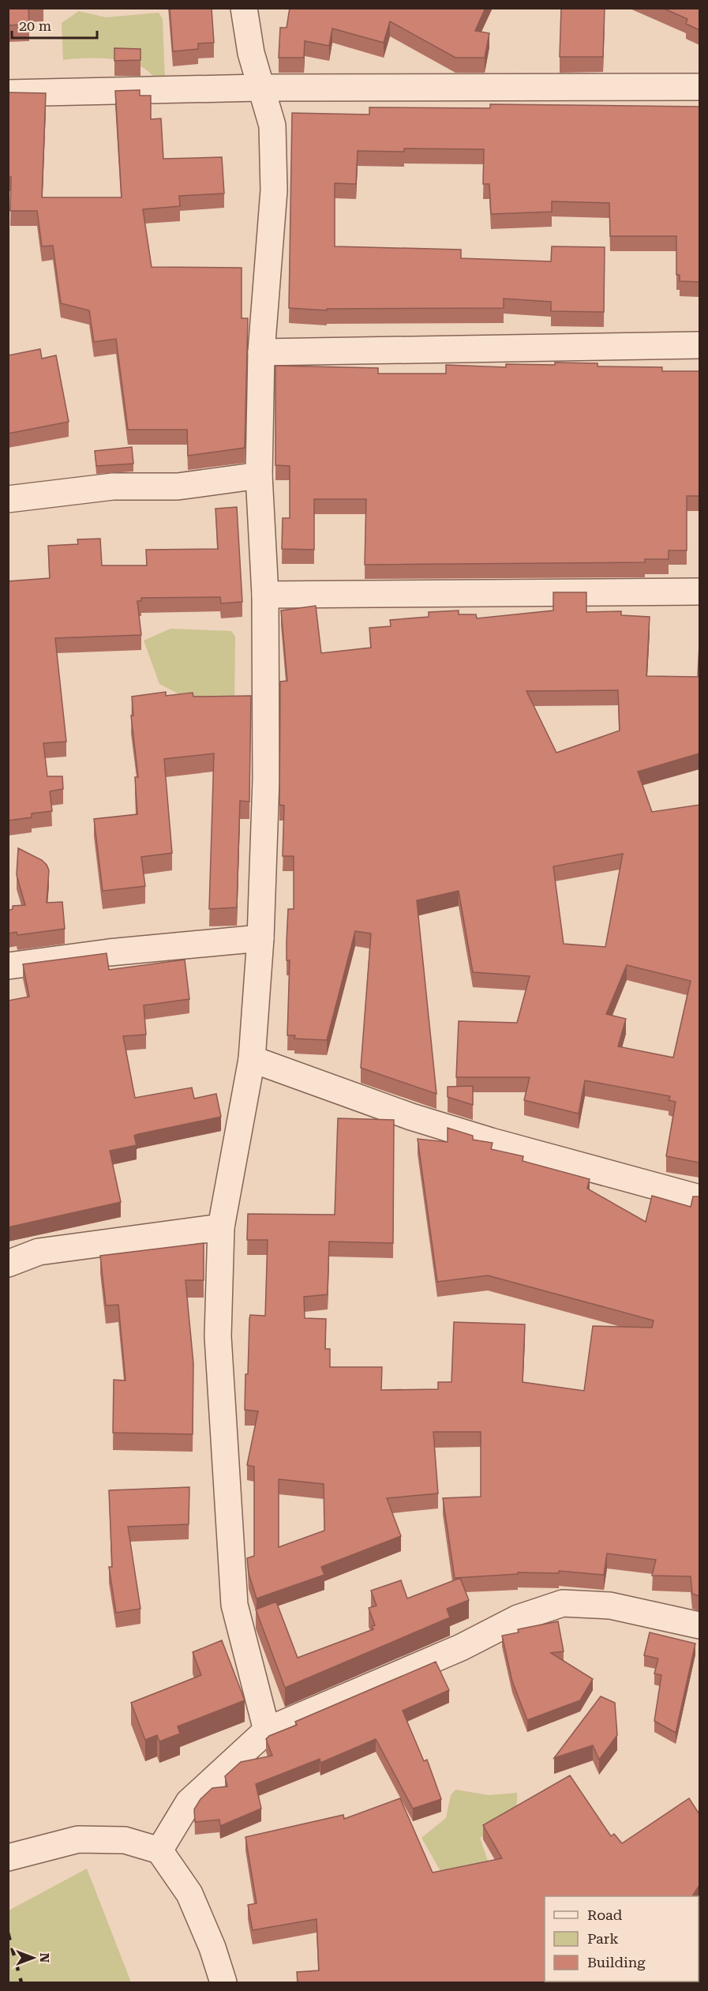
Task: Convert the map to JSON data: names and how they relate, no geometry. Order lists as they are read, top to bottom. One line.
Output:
{"legend":["Road","Park","Building"],"scale_bar":"20 m","north":"right"}
